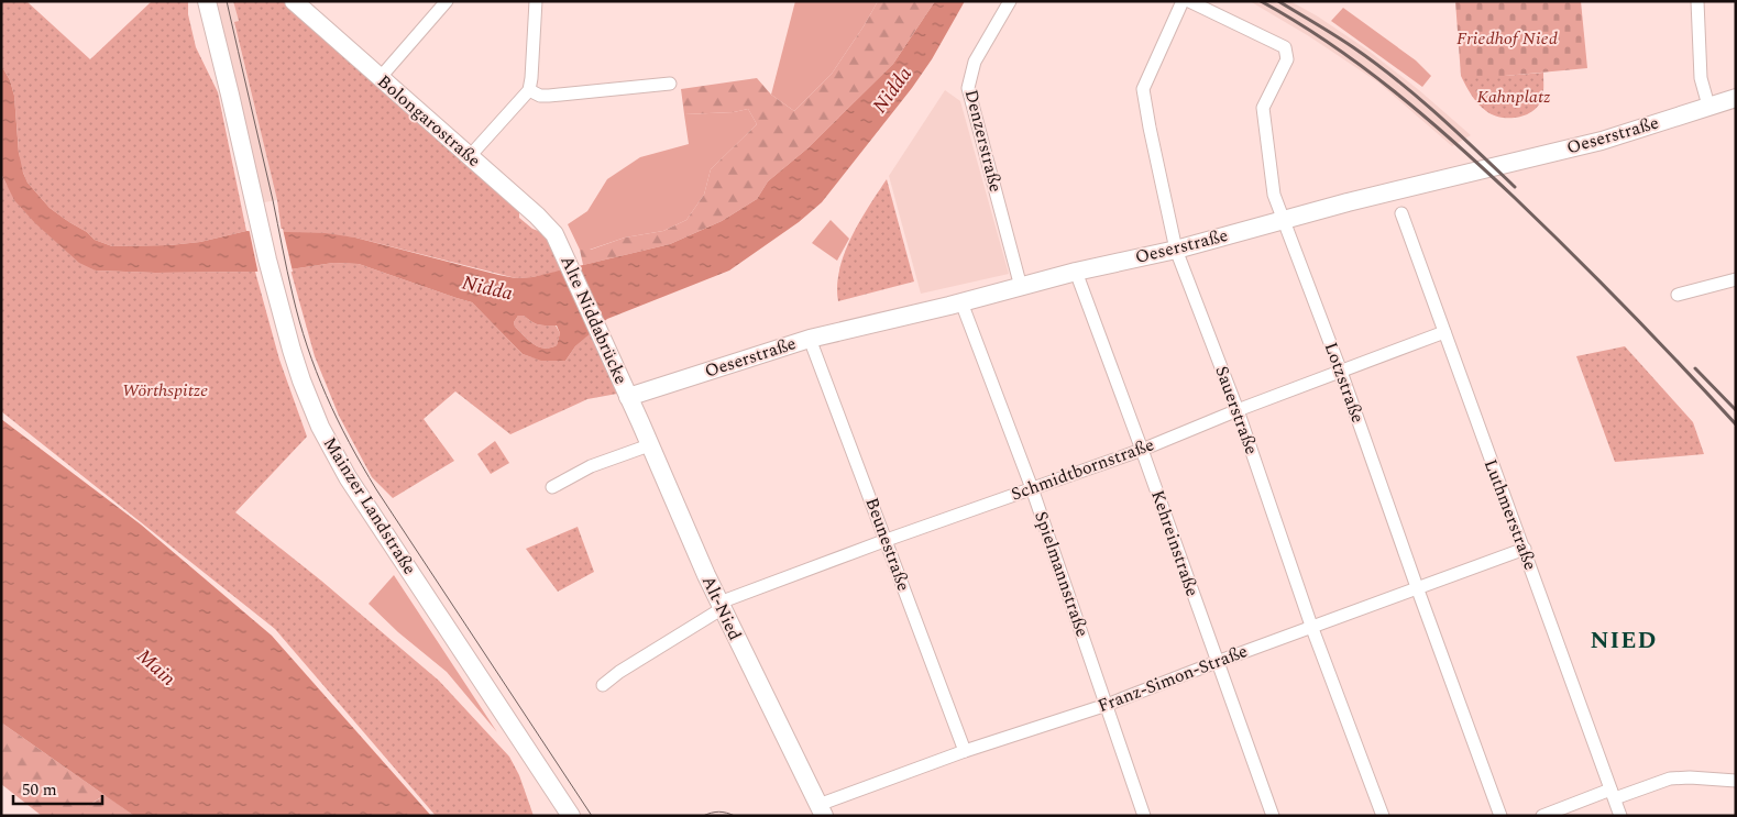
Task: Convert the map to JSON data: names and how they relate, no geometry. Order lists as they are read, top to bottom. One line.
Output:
{"streets":{"main road":["Bolongarostraße","Oeserstraße","Alte Niddabrücke","Mainzer Landstraße","Alt-Nied"],"street":["Denzerstraße","Lotzstraße","Sauerstraße","Schmidtbornstraße","Luthmerstraße","Kehreinstraße","Beunestraße","Spielmannstraße","Franz-Simon-Straße"]},"crossings":[["Bolongarostraße","Alte Niddabrücke"],["Oeserstraße","Denzerstraße"],["Oeserstraße","Alte Niddabrücke"],["Oeserstraße","Lotzstraße"],["Oeserstraße","Sauerstraße"],["Oeserstraße","Kehreinstraße"],["Oeserstraße","Beunestraße"],["Oeserstraße","Spielmannstraße"],["Oeserstraße","Alt-Nied"],["Alte Niddabrücke","Alt-Nied"],["Lotzstraße","Schmidtbornstraße"],["Lotzstraße","Franz-Simon-Straße"],["Sauerstraße","Schmidtbornstraße"],["Sauerstraße","Franz-Simon-Straße"],["Schmidtbornstraße","Luthmerstraße"],["Schmidtbornstraße","Kehreinstraße"],["Schmidtbornstraße","Beunestraße"],["Schmidtbornstraße","Spielmannstraße"],["Schmidtbornstraße","Alt-Nied"],["Luthmerstraße","Franz-Simon-Straße"],["Kehreinstraße","Franz-Simon-Straße"],["Beunestraße","Franz-Simon-Straße"],["Spielmannstraße","Franz-Simon-Straße"],["Alt-Nied","Franz-Simon-Straße"]],"districts":["NIED"],"water":["Nidda","Main"],"parks":["Friedhof Nied","Kahnplatz","Wörthspitze"],"scale_bar":"50 m"}
